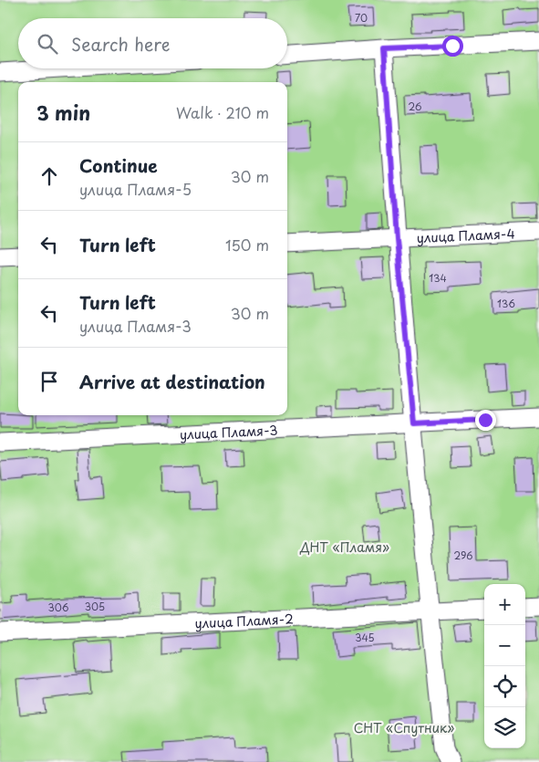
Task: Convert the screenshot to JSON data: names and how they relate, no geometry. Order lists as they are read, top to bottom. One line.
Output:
{"streets":{"street":["улица Пламя-4","улица Пламя-3","улица Пламя-2"]},"parks":["ДНТ «Пламя»","СНТ «Спутник»"],"house_numbers":["70","26","134","136","296","305","306","345"],"page":{"search":"Search here","heading":["3 min","Walk · 210 m"],"list":[["Continue","улица Пламя-5","30 m"],["Turn left","150 m"],["Turn left","улица Пламя-3","30 m"],"Arrive at destination"],"map_buttons":["+","−"]}}
